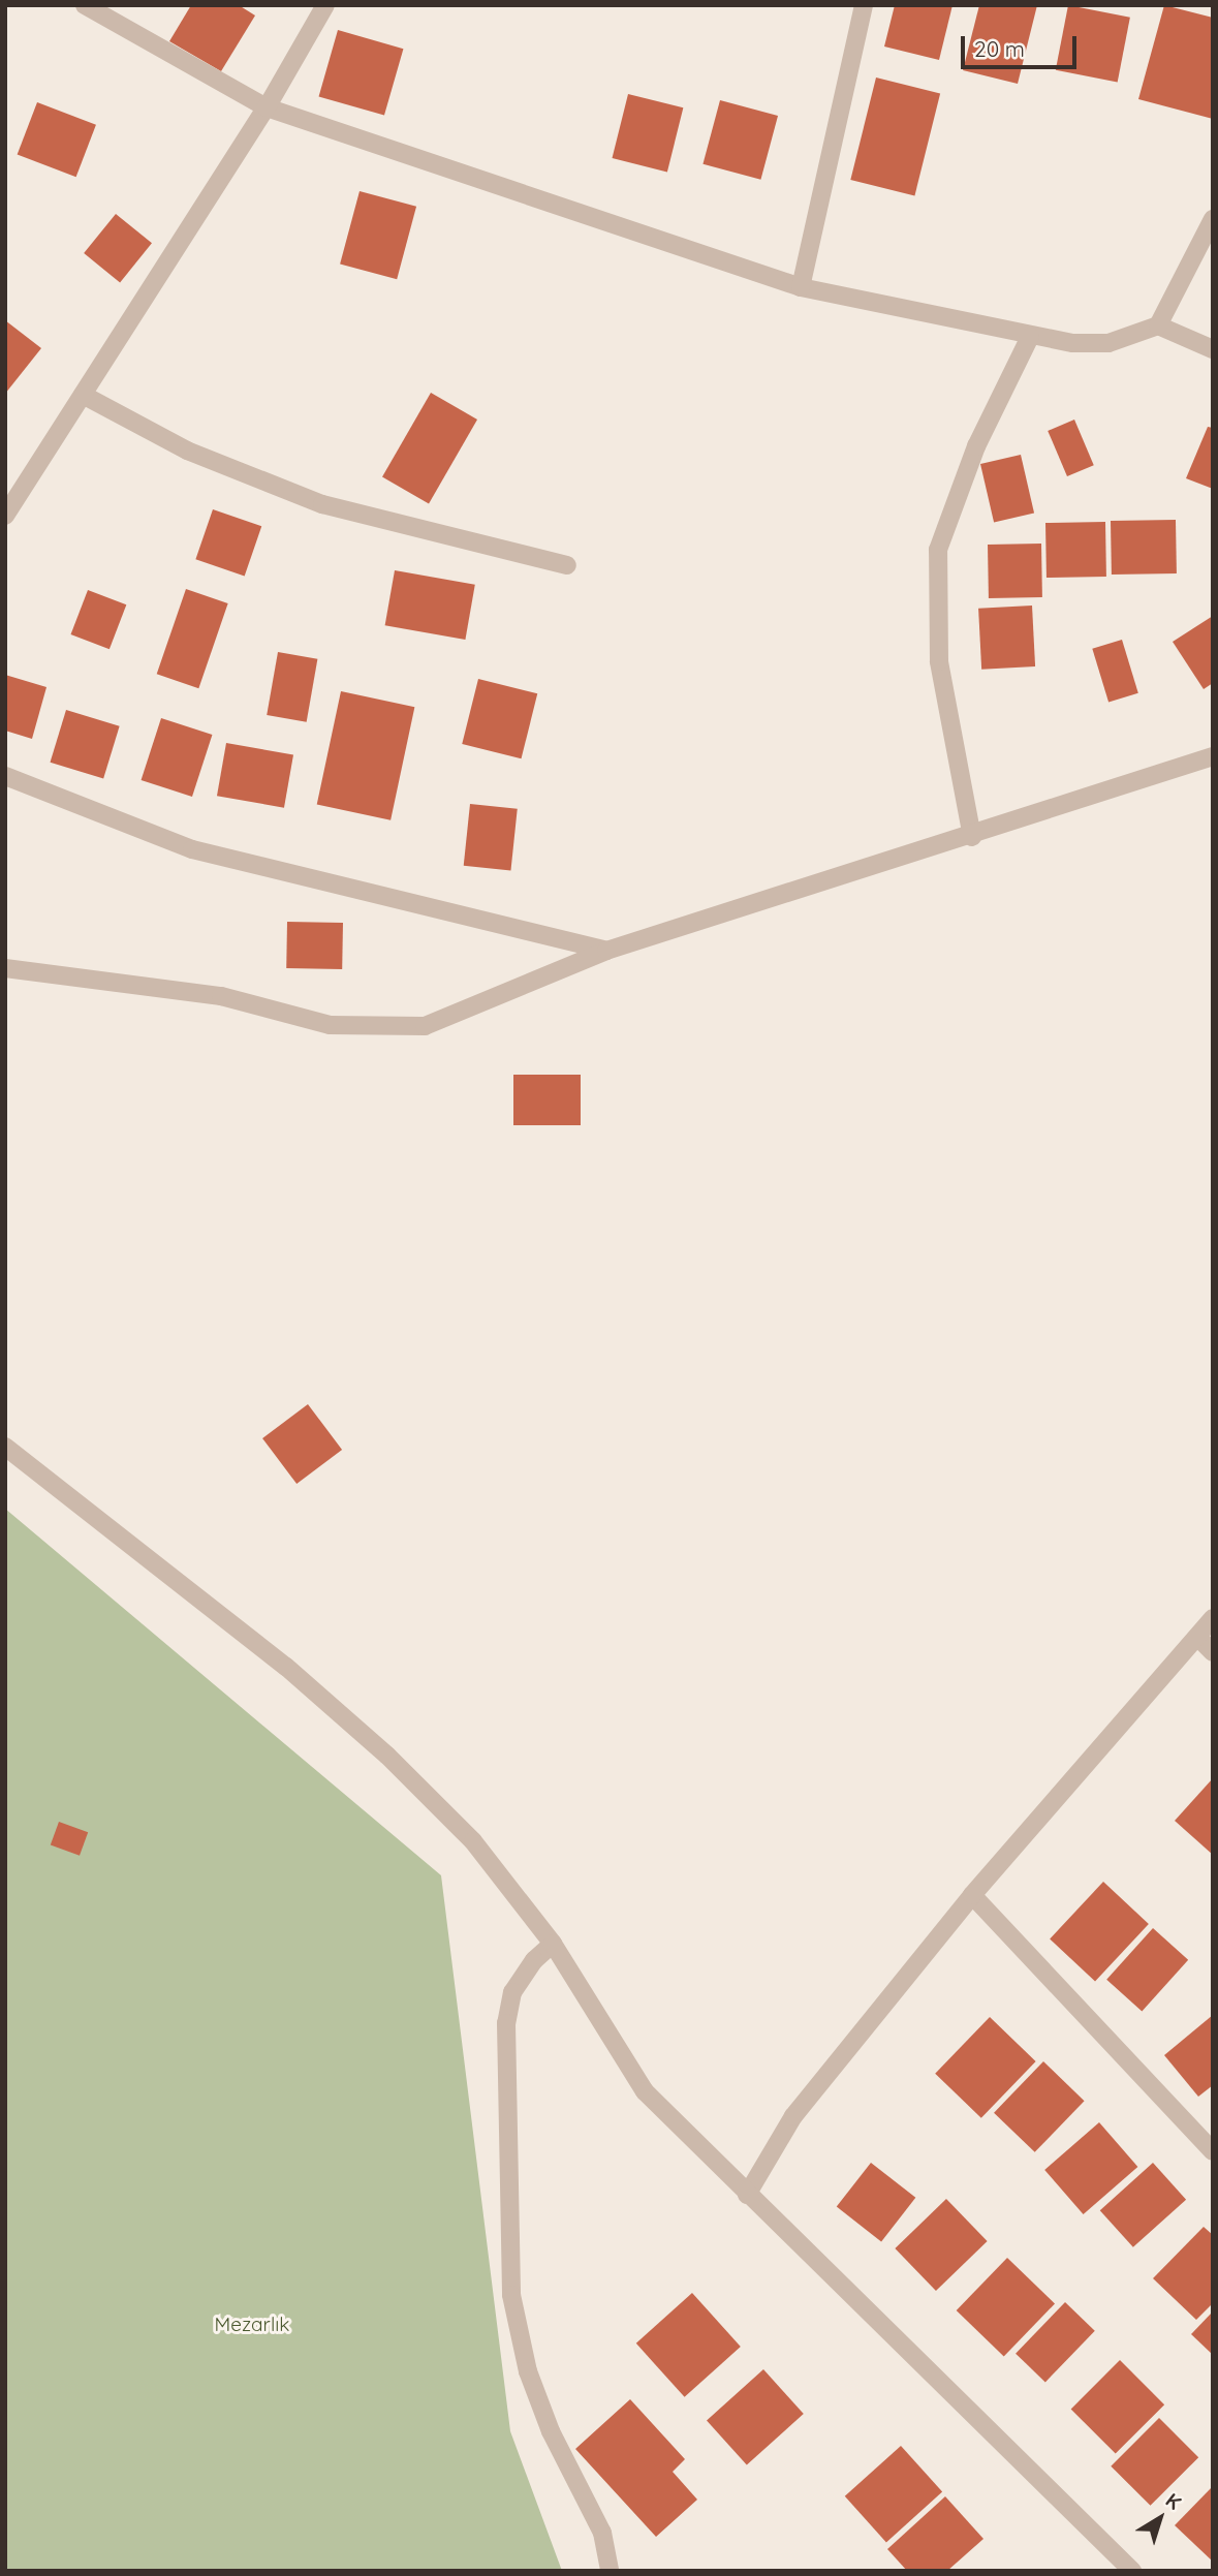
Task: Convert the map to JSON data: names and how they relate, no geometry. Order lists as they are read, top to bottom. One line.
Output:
{"parks":["Mezarlık"],"scale_bar":"20 m","north":"top right"}
